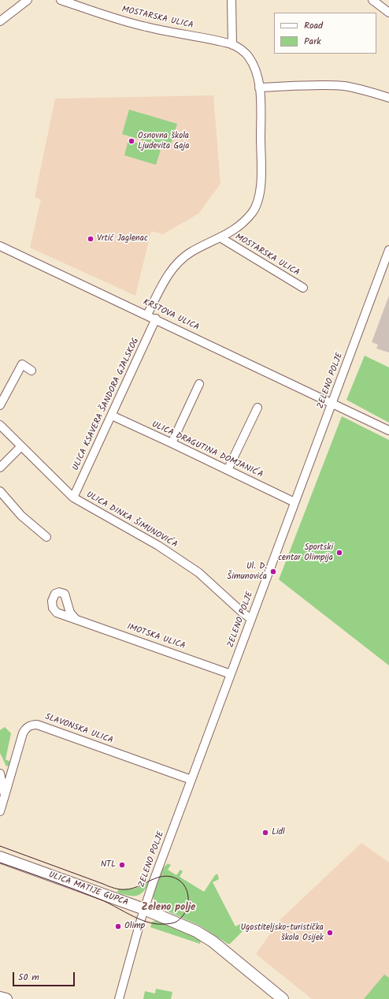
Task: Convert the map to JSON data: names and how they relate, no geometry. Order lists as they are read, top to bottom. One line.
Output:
{"streets":{"main road":["ULICA MATIJE GUPCA"],"street":["MOSTARSKA ULICA","KRSTOVA ULICA","ZELENO POLJE","ULICA KSAVERA ŠANDORA GJALSKOG","ULICA DRAGUTINA DOMJANIĆA","ULICA DINKA ŠIMUNOVIĆA","IMOTSKA ULICA","SLAVONSKA ULICA"]},"crossings":[["MOSTARSKA ULICA","KRSTOVA ULICA"],["KRSTOVA ULICA","ZELENO POLJE"],["KRSTOVA ULICA","ULICA KSAVERA ŠANDORA GJALSKOG"],["ZELENO POLJE","ULICA DRAGUTINA DOMJANIĆA"],["ZELENO POLJE","ULICA DINKA ŠIMUNOVIĆA"],["ZELENO POLJE","IMOTSKA ULICA"],["ZELENO POLJE","SLAVONSKA ULICA"],["ZELENO POLJE","ULICA MATIJE GUPCA"],["ULICA KSAVERA ŠANDORA GJALSKOG","ULICA DRAGUTINA DOMJANIĆA"],["ULICA KSAVERA ŠANDORA GJALSKOG","ULICA DINKA ŠIMUNOVIĆA"]],"districts":["Zeleno polje"],"places":["Osnovna škola Ljudevita Gaja","Vrtić Jaglenac","Sportski centar Olimpija","Ul. D. Šimunovića","Lidl","NTL","Olimp","Ugostiteljsko-turistička škola Osijek"],"legend":["Road","Park"],"scale_bar":"50 m"}
